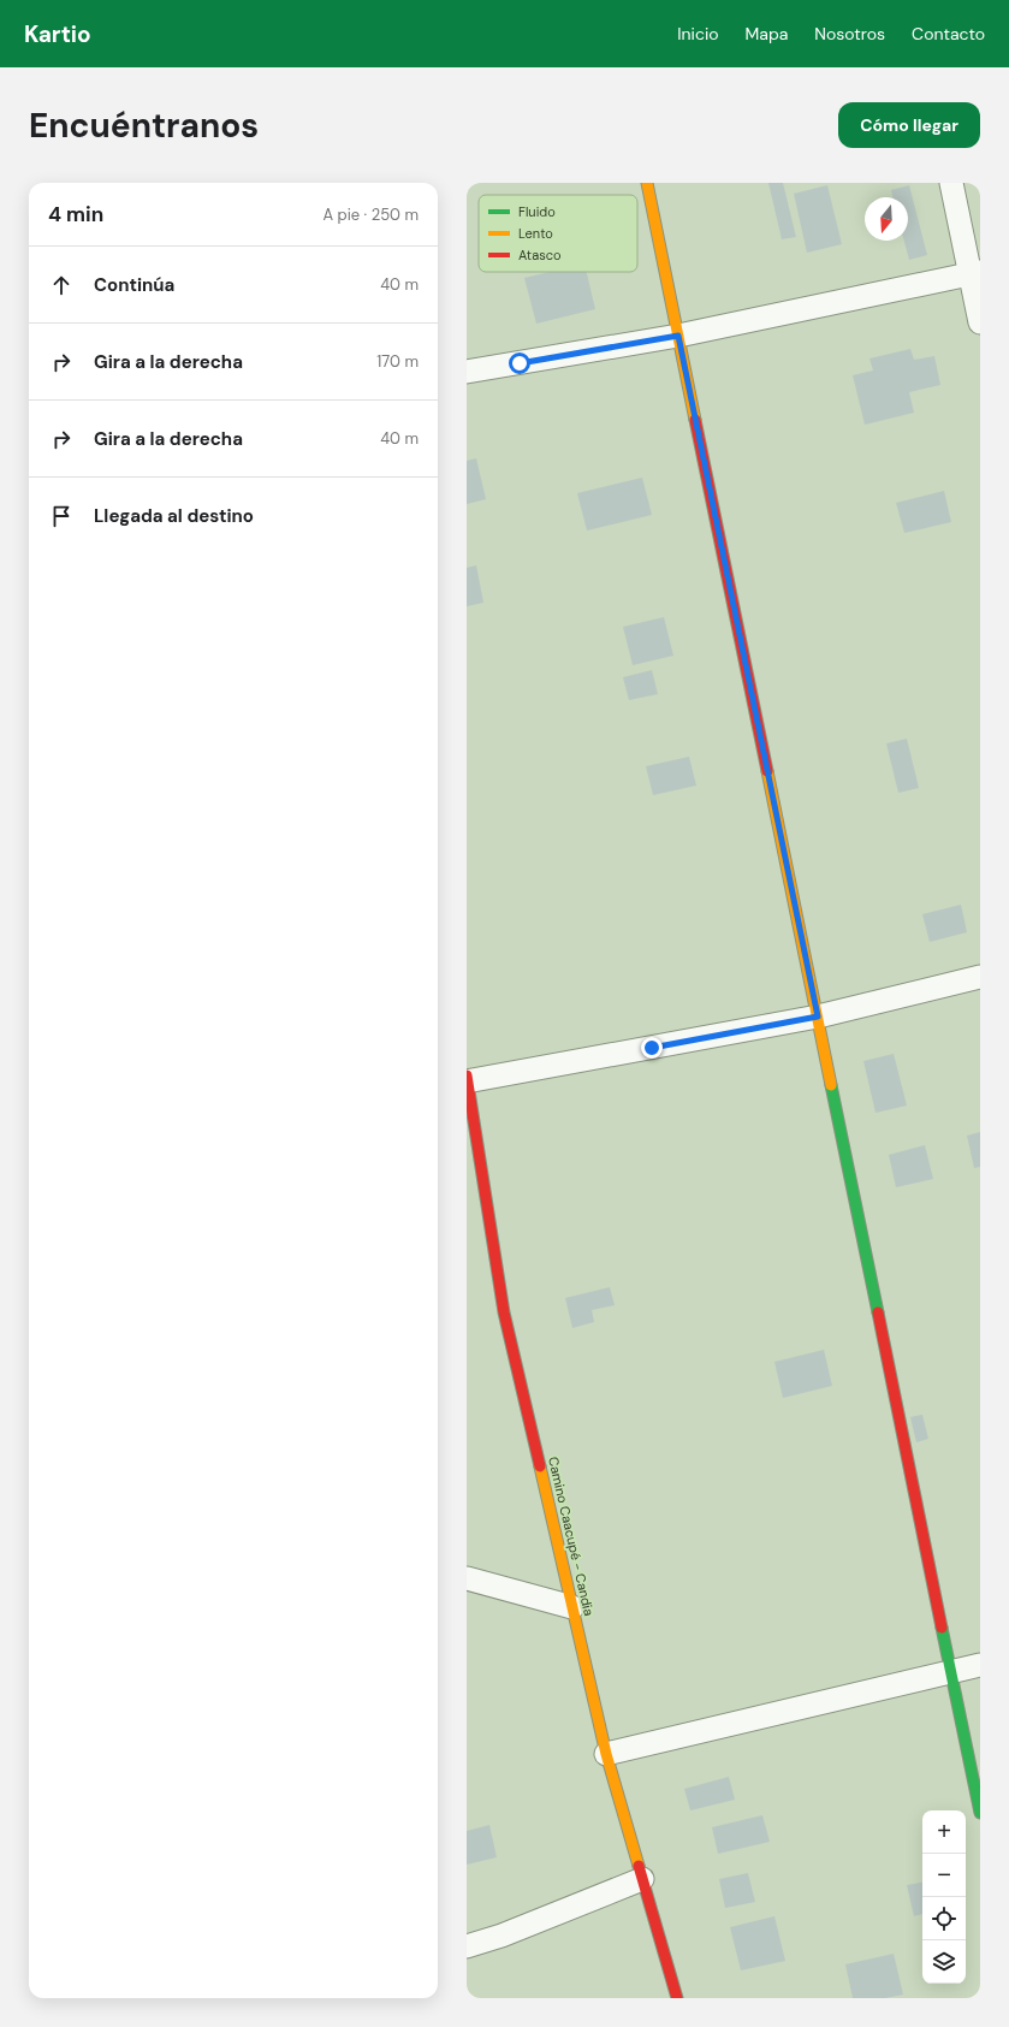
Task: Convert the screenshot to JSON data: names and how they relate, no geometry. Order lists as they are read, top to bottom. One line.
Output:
{"streets":{"street":["Camino Caacupé - Candia"]},"legend":["Fluido","Lento","Atasco"],"north":"bottom","page":{"header":"Kartio","nav":["Inicio","Mapa","Nosotros","Contacto"],"buttons":"Cómo llegar","title":"Encuéntranos","heading":["4 min","A pie · 250 m"],"list":[["Continúa","40 m"],["Gira a la derecha","170 m"],["Gira a la derecha","40 m"],"Llegada al destino"],"map_buttons":["+","−"]}}
